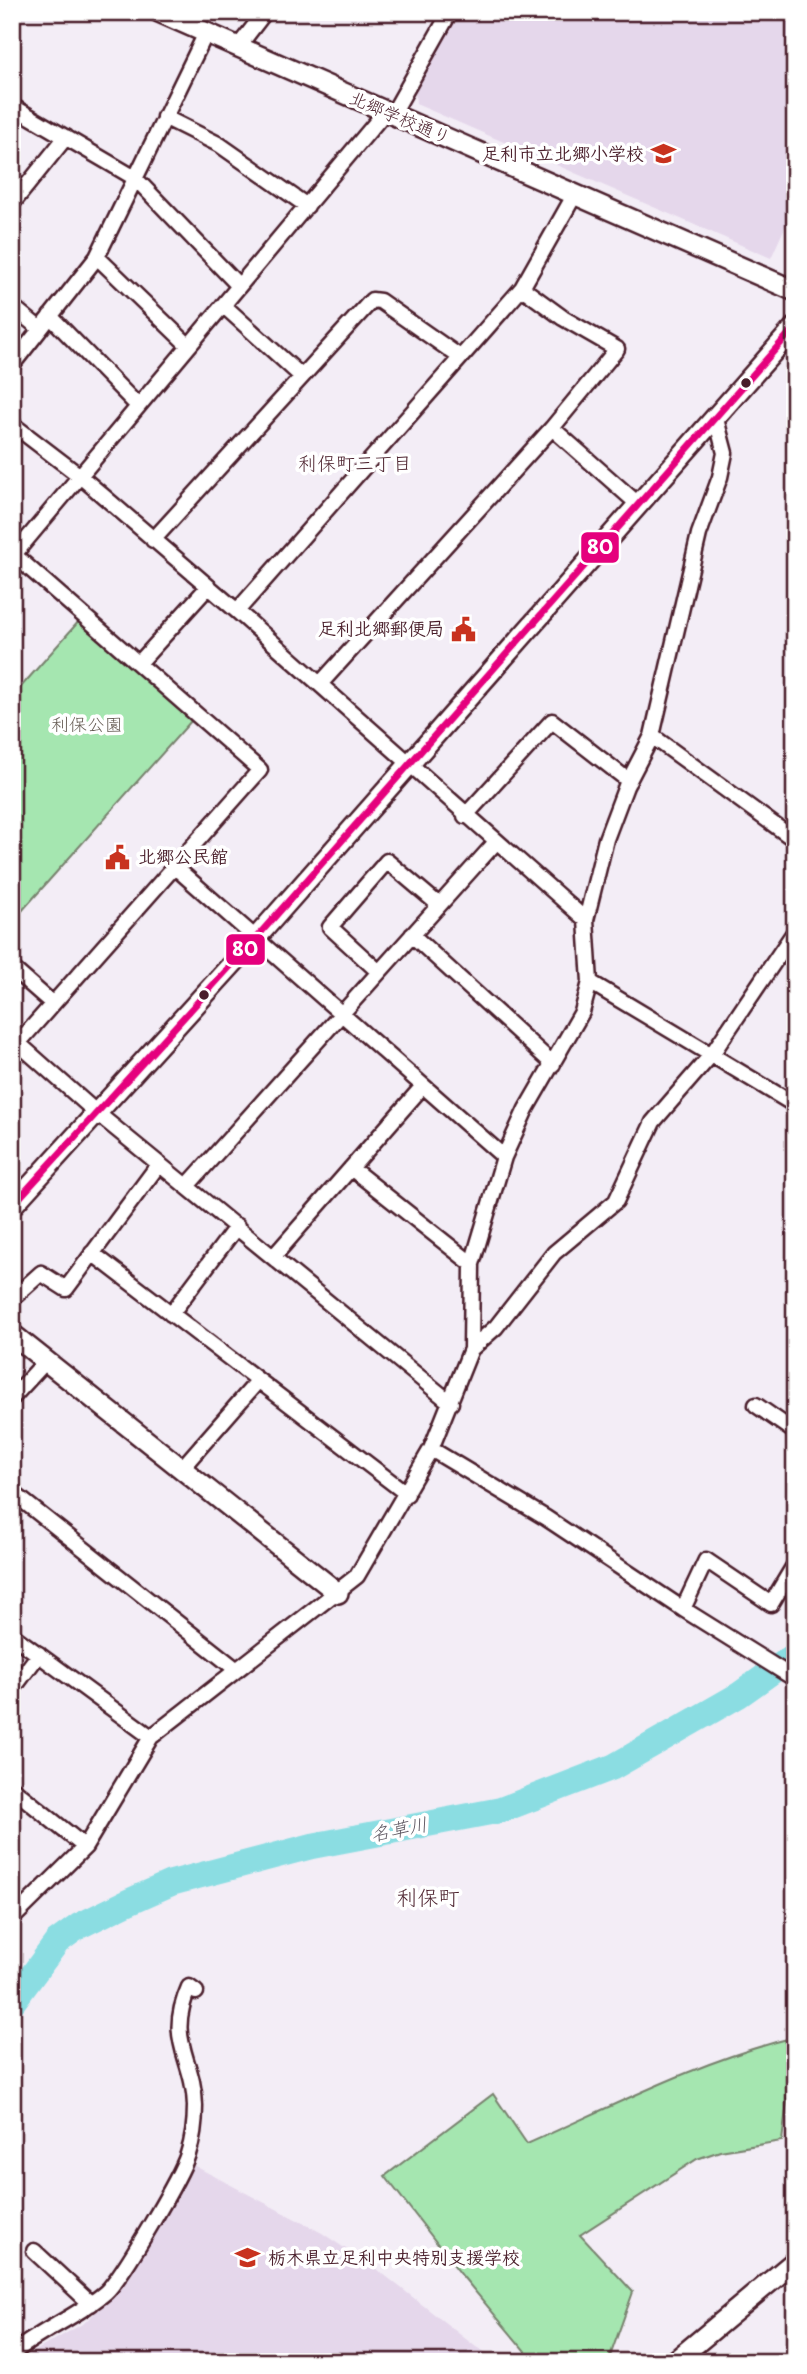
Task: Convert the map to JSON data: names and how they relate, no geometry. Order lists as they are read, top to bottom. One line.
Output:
{"streets":{"street":["北郷学校通り"]},"districts":["利保町三丁目","利保町"],"water":["名草川"],"parks":["利保公園"],"places":{"school or university":["足利市立北郷小学校","栃木県立足利中央特別支援学校"],"public building":["足利北郷郵便局","北郷公民館"]},"lines":["transit line 80"]}
